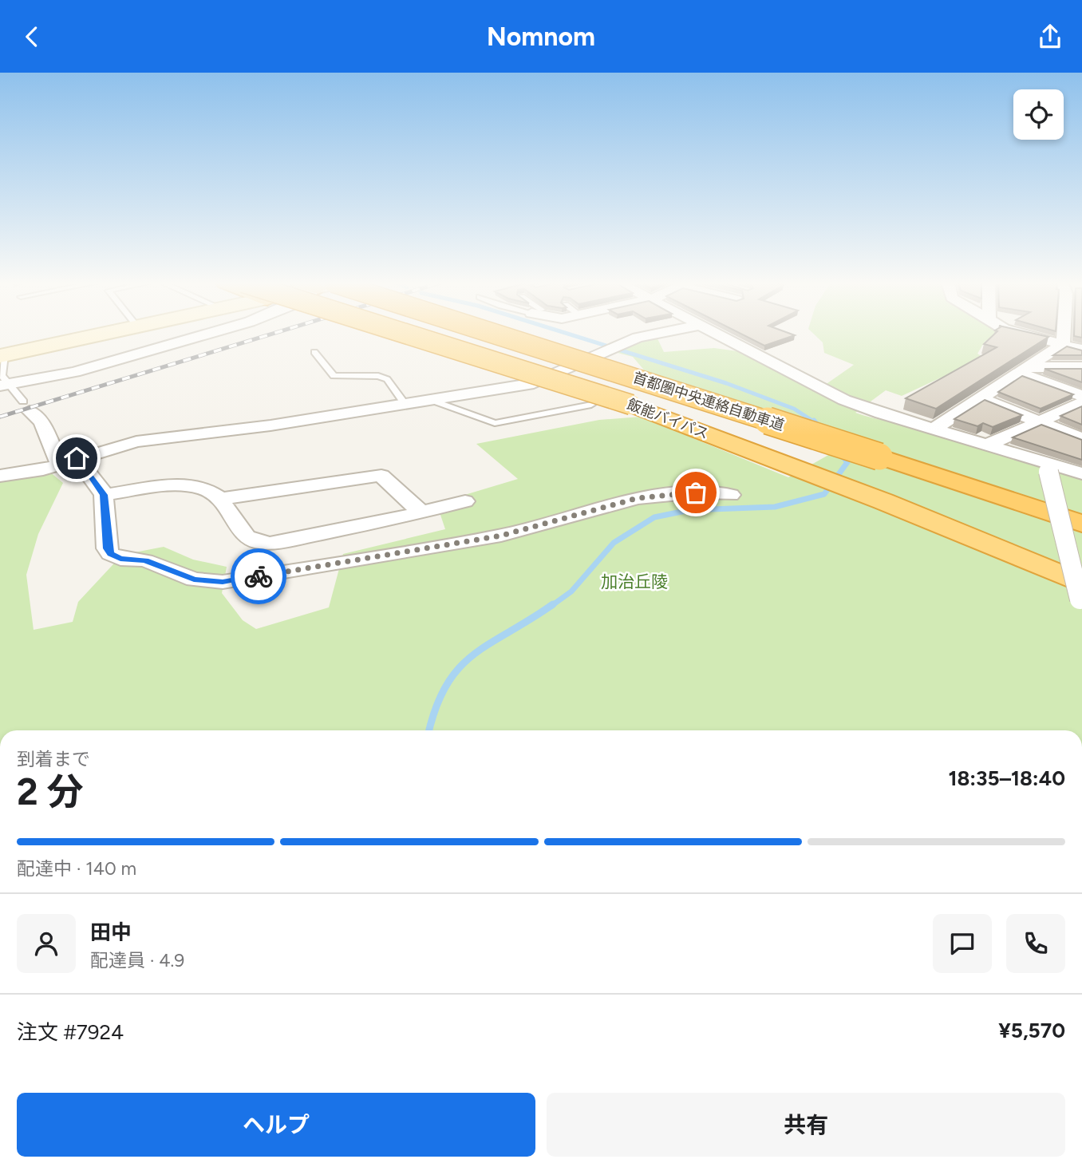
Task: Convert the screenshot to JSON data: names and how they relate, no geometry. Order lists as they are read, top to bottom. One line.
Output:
{"streets":{"highway":["首都圏中央連絡自動車道","飯能バイパス"]},"parks":["加治丘陵"],"page":{"header":"Nomnom","heading":["2 分","到着まで","18:35–18:40"],"panel":["田中","配達員 · 4.9","注文 #7924","¥5,570"],"bar":"配達中 · 140 m","buttons":["ヘルプ","共有"]}}
